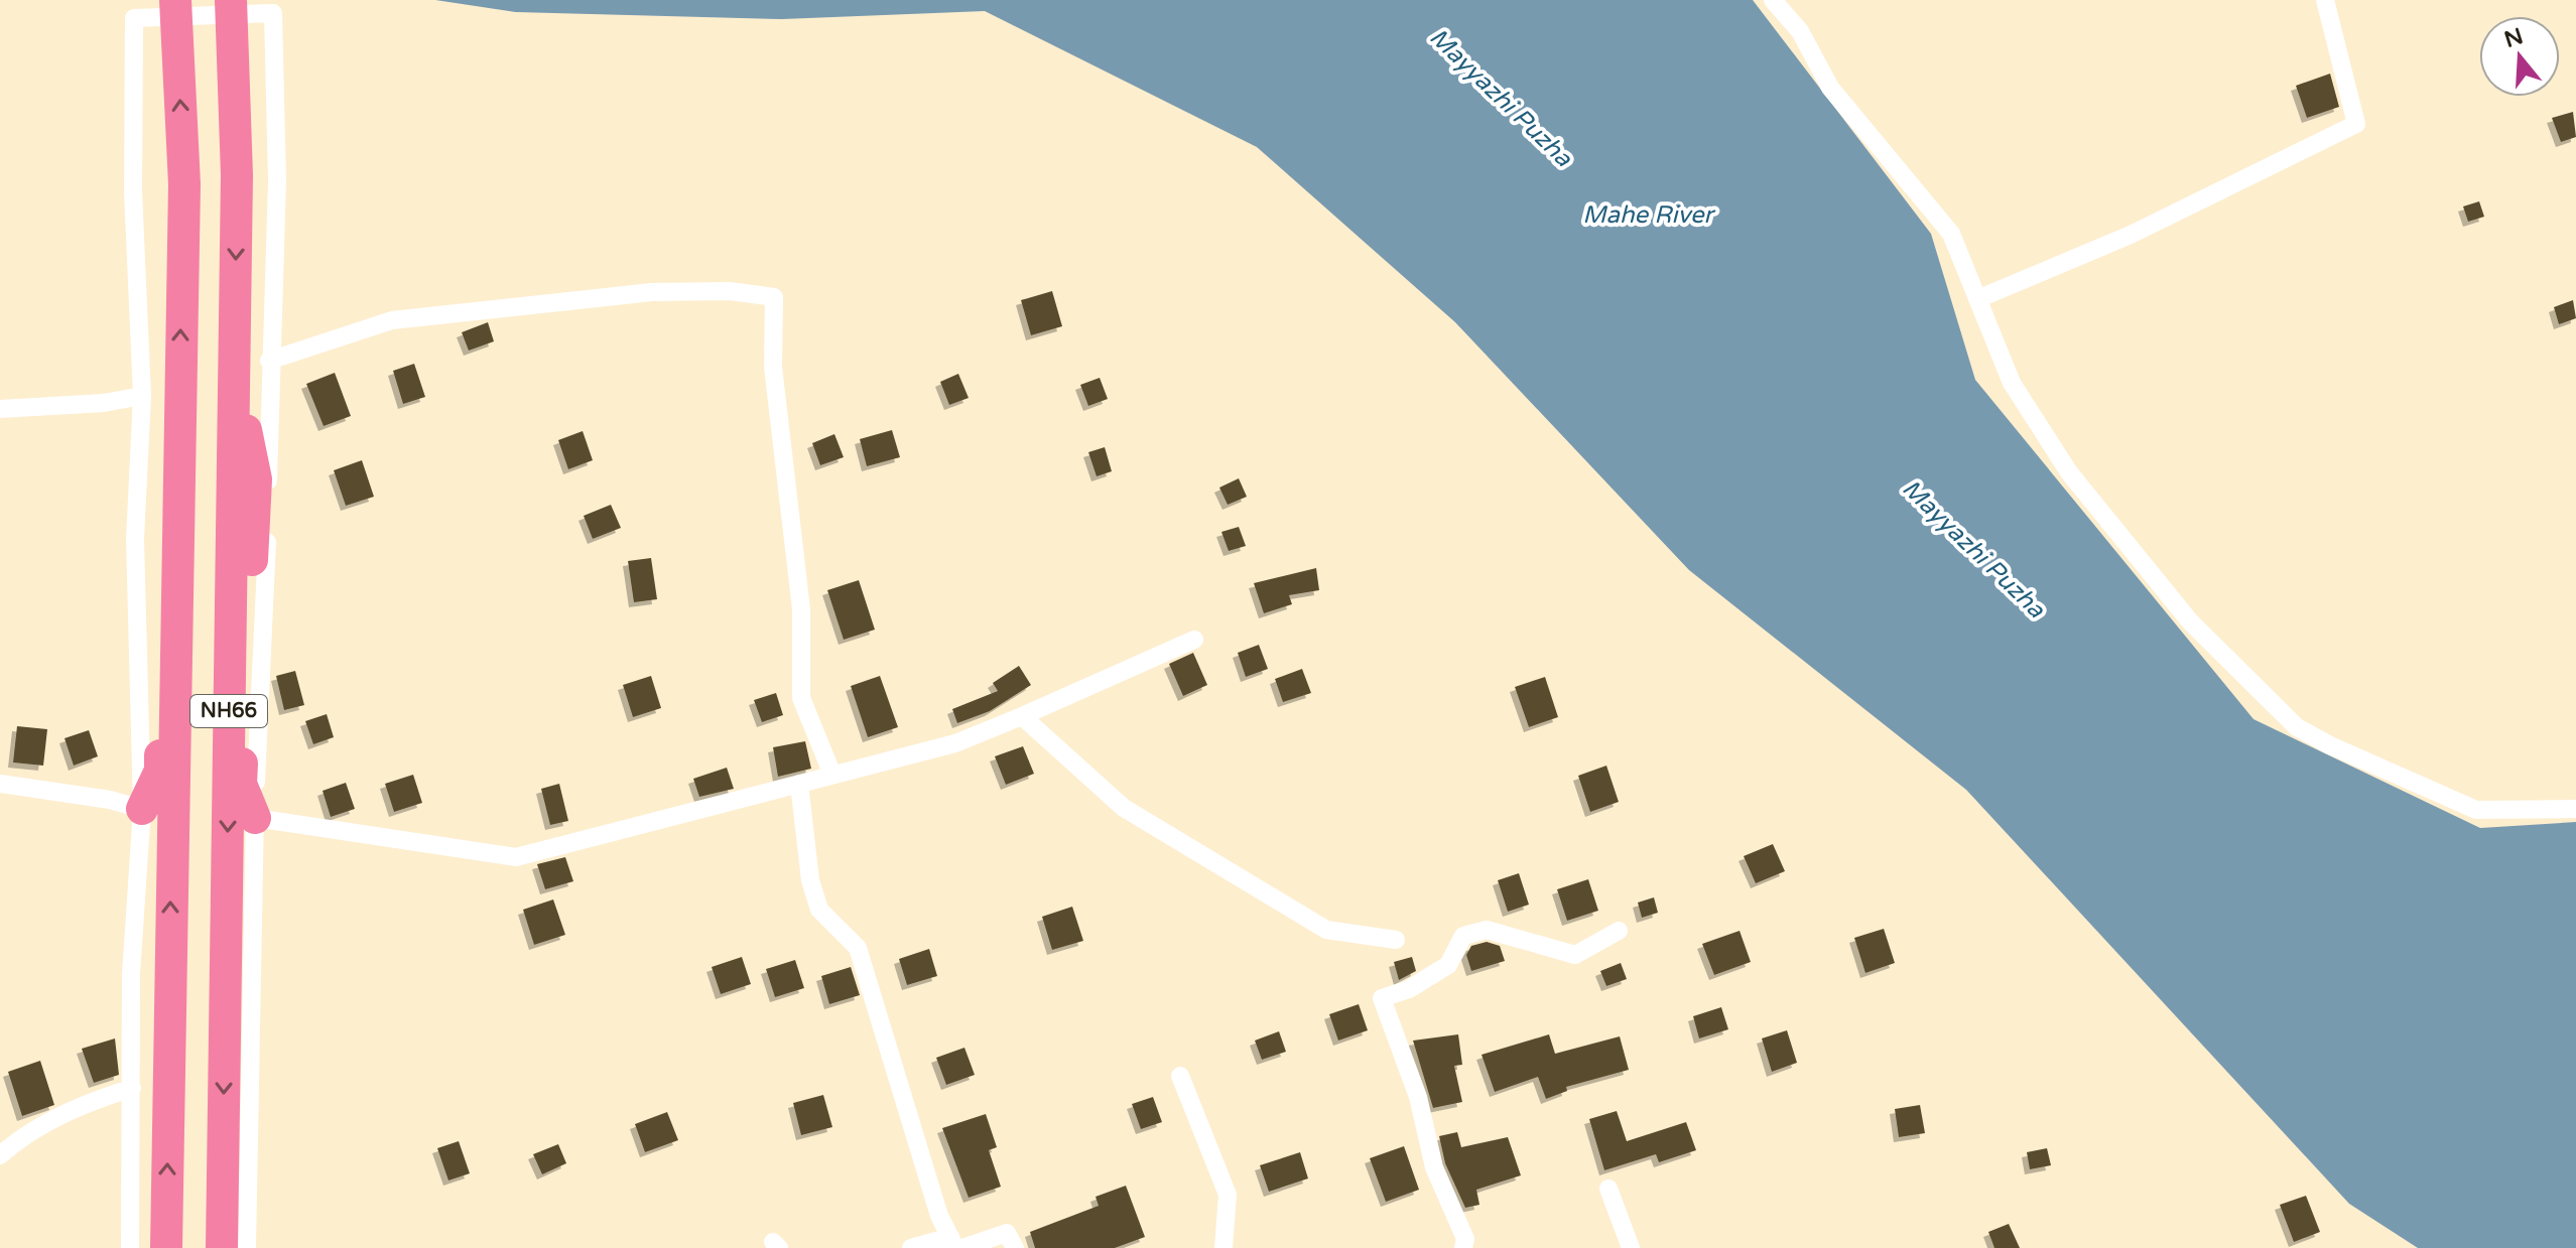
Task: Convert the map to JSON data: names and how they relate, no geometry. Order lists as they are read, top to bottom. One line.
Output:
{"streets":{"highway":["NH66"]},"water":["Mayyazhi Puzha","Mahe River"],"north":"top"}
